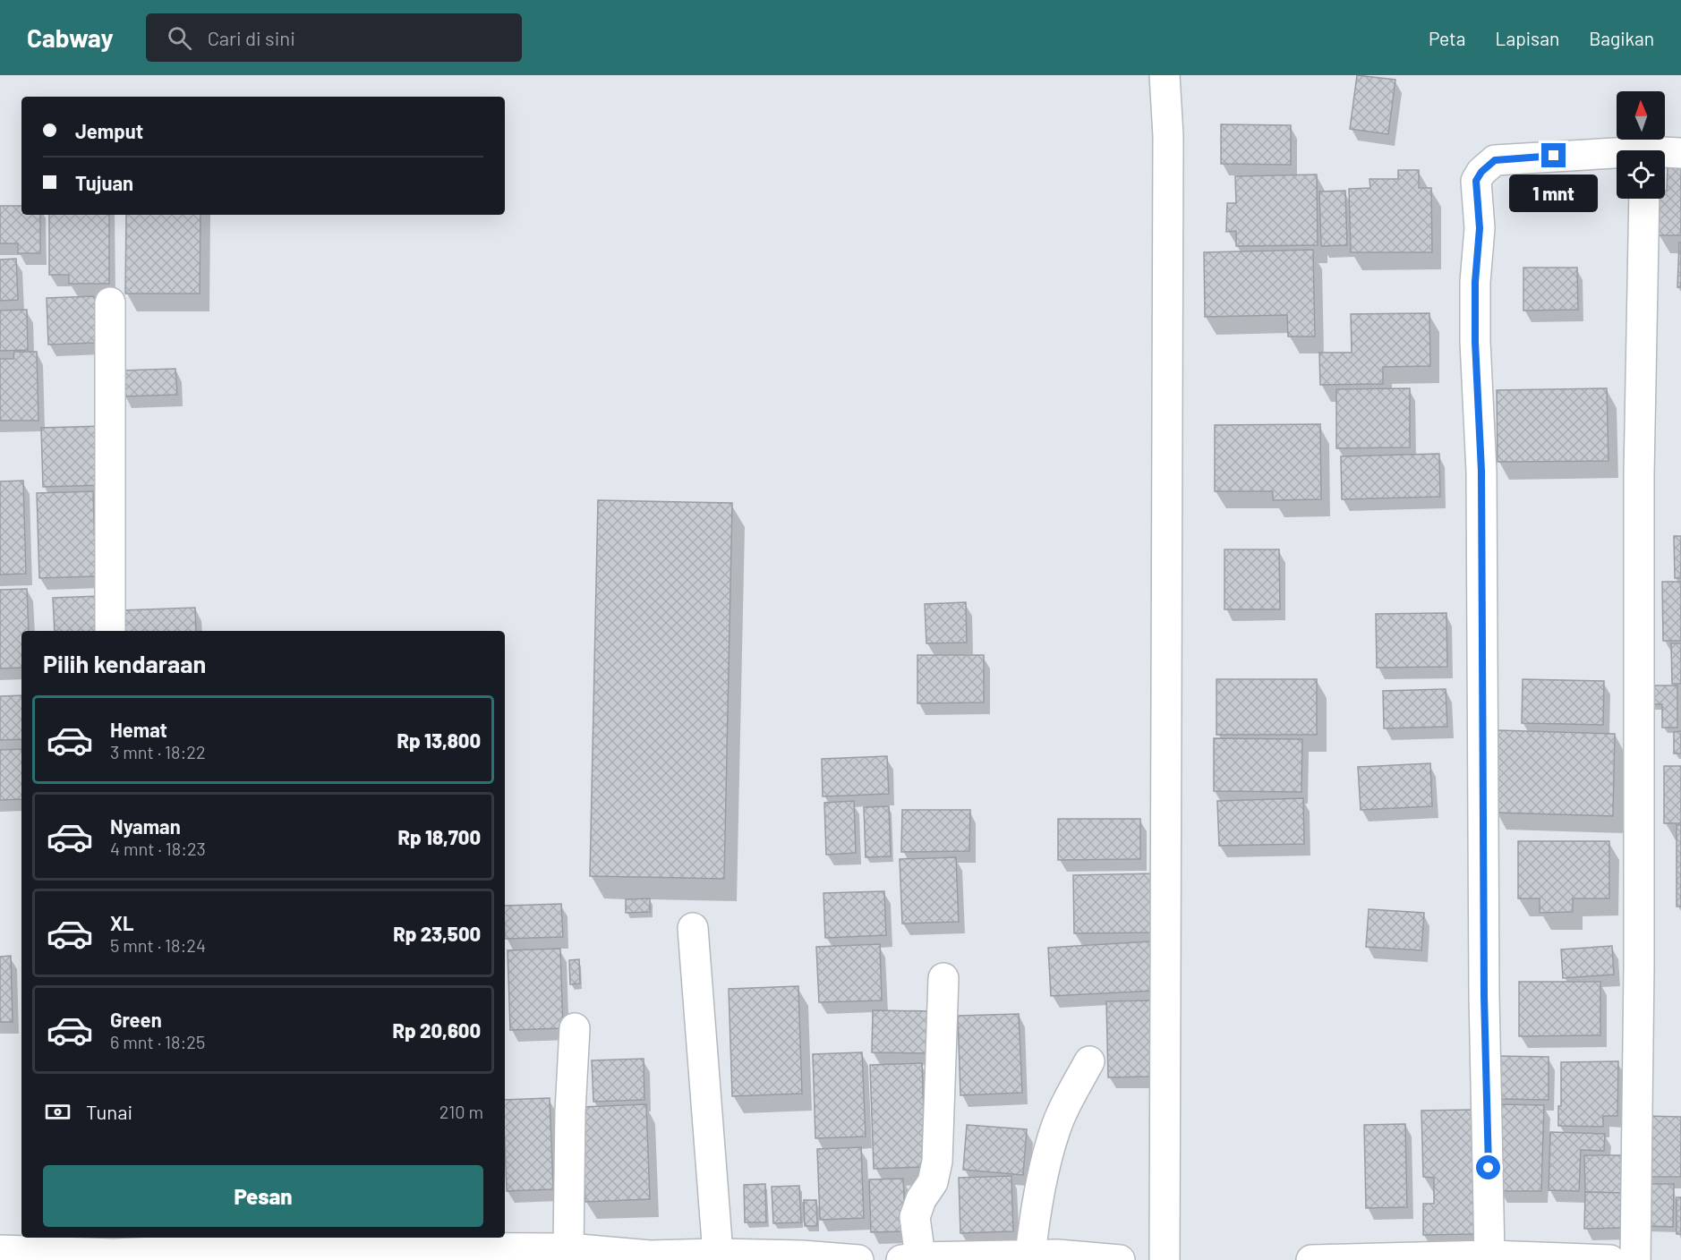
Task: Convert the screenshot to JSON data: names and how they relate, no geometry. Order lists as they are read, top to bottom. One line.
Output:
{"north":"top","page":{"header":"Cabway","search":"Cari di sini","nav":["Peta","Lapisan","Bagikan"],"banner":["Jemput","Tujuan"],"bubble":"1 mnt","heading":"Pilih kendaraan","list":[{"name":"Hemat","note":"3 mnt · 18:22","value":"Rp 13,800"},{"name":"Nyaman","note":"4 mnt · 18:23","value":"Rp 18,700"},{"name":"XL","note":"5 mnt · 18:24","value":"Rp 23,500"},{"name":"Green","note":"6 mnt · 18:25","value":"Rp 20,600"}],"pay":["Tunai","210 m"],"buttons":"Pesan"}}
